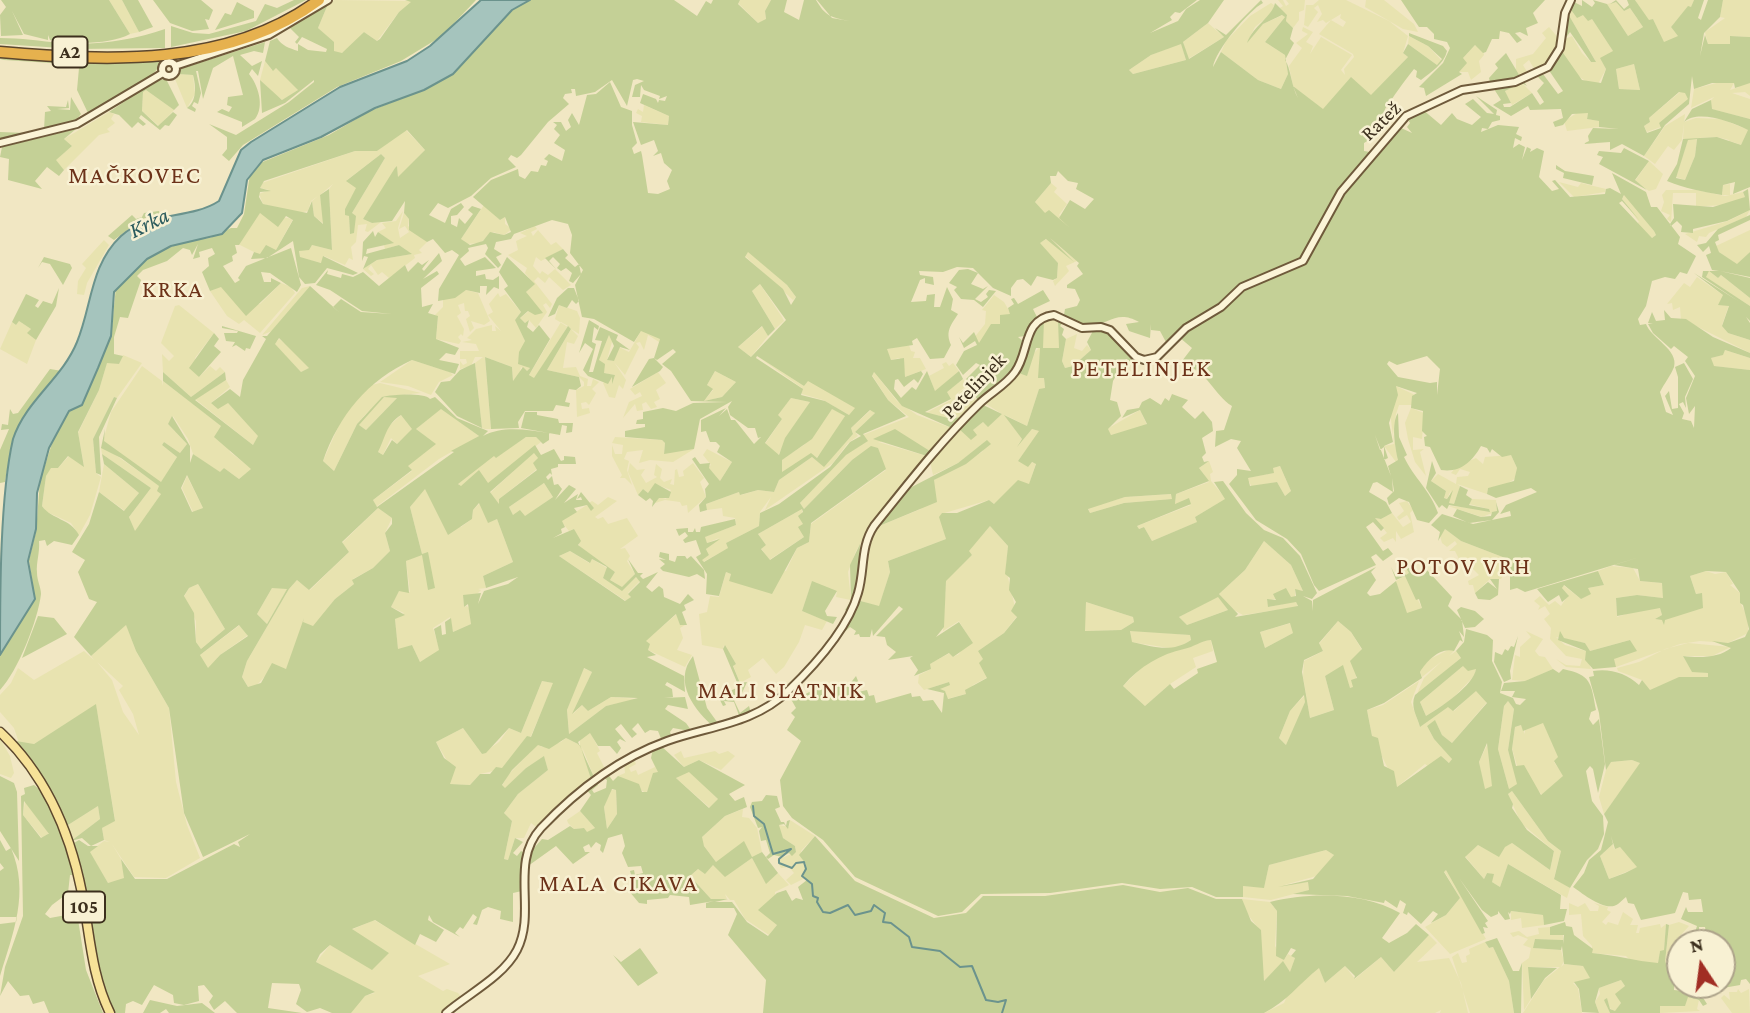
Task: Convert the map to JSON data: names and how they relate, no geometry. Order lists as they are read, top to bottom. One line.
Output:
{"streets":{"highway":["A2"],"main road":["Ratež","Petelinjek","105"]},"crossings":[["Ratež","Petelinjek"]],"districts":["MAČKOVEC","KRKA","PETELINJEK","POTOV VRH","MALI SLATNIK","MALA CIKAVA"],"water":["Krka"],"north":"top"}
